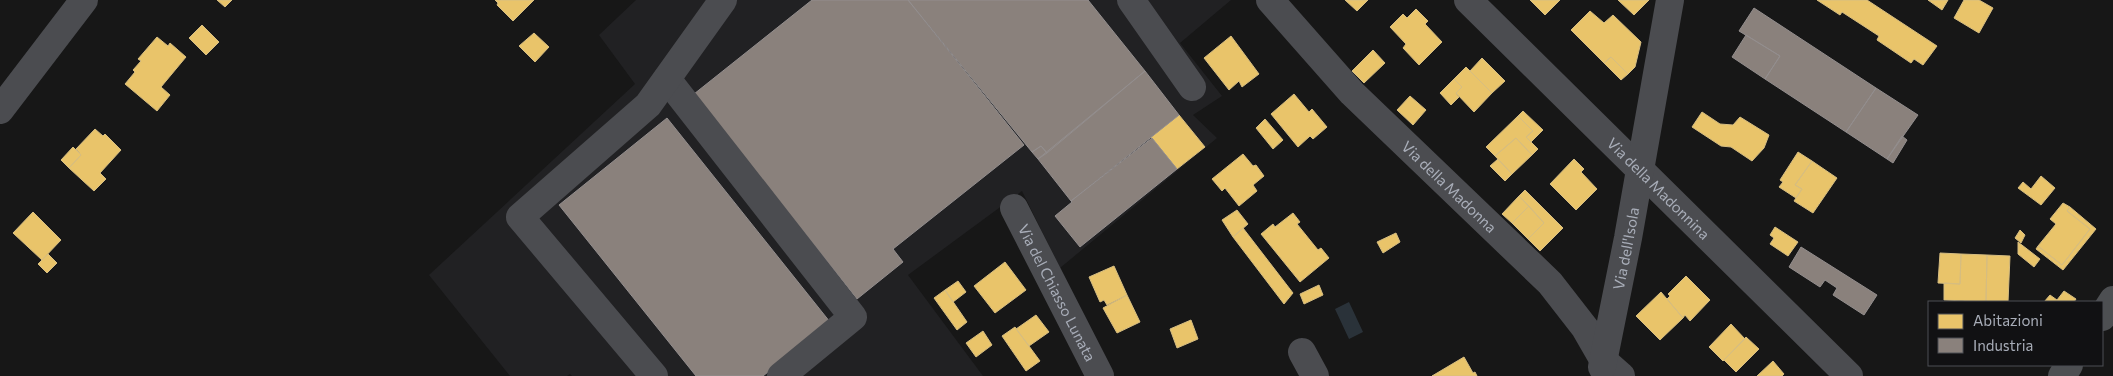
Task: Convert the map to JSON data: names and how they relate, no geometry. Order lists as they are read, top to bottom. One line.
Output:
{"streets":{"street":["Via della Madonna","Via della Madonnina","Via dell'Isola","Via del Chiasso Lunata"]},"crossings":[["Via della Madonna","Via dell'Isola"],["Via della Madonnina","Via dell'Isola"]],"legend":["Abitazioni","Industria"]}
